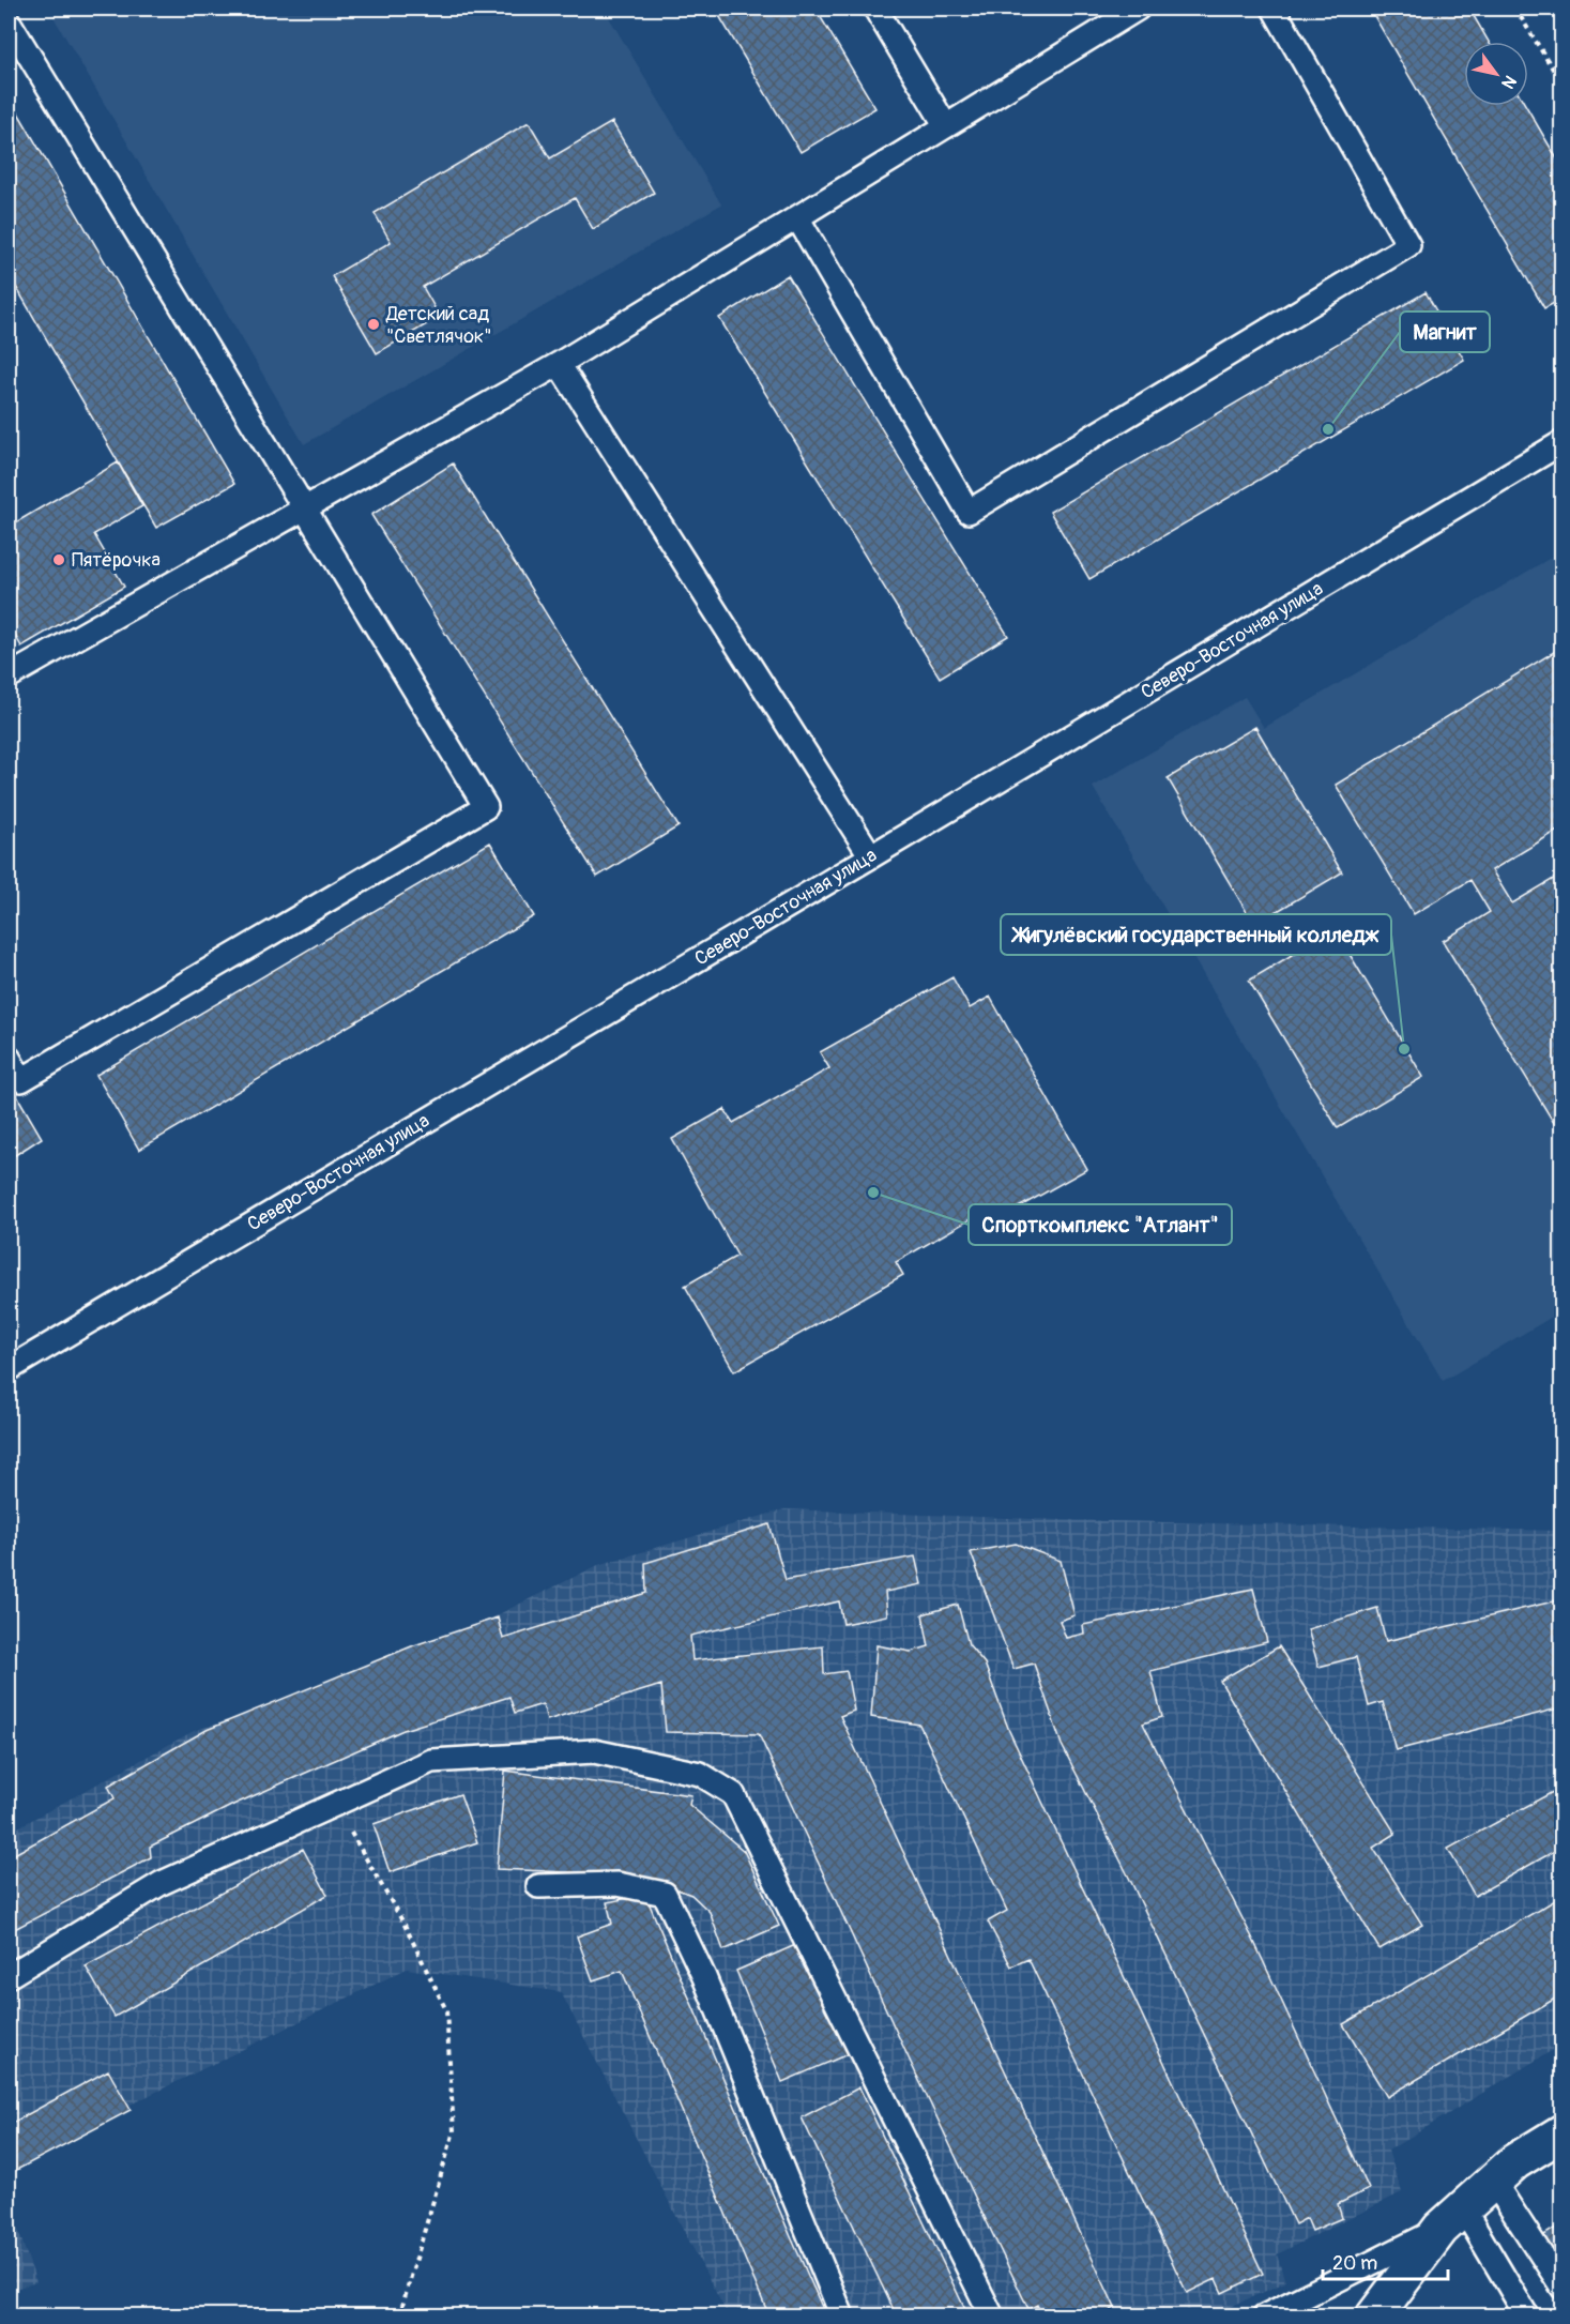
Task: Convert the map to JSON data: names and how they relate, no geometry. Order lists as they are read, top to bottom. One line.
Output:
{"streets":{"lane":["Северо-Восточная улица"]},"places":["Детский сад \"Светлячок\"","Магнит","Пятёрочка","Жигулёвский государственный колледж","Спорткомплекс \"Атлант\""],"scale_bar":"20 m","north":"bottom right"}
